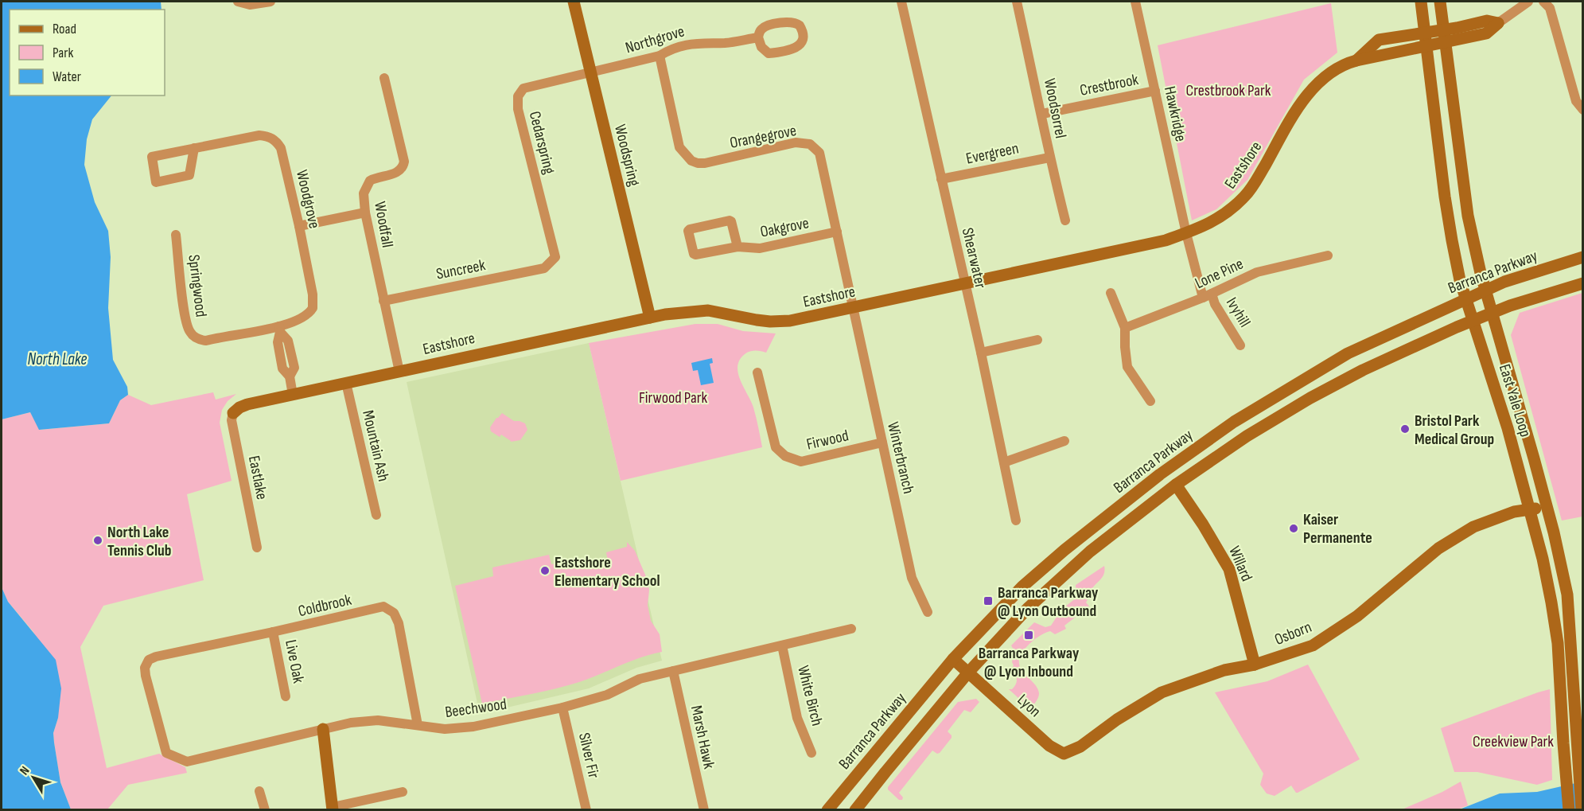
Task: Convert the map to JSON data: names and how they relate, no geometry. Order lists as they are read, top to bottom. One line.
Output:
{"streets":{"main road":["Woodspring","Eastshore","Barranca Parkway","East Yale Loop","Willard","Osborn","Lyon"],"street":["Northgrove","Crestbrook","Woodsorrel","Hawkridge","Orangegrove","Cedarspring","Evergreen","Woodgrove","Woodfall","Oakgrove","Shearwater","Suncreek","Lone Pine","Springwood","Ivyhill","Firwood","Mountain Ash","Winterbranch","Eastlake","Coldbrook","Live Oak","White Birch","Beechwood","Marsh Hawk","Silver Fir"]},"crossings":[["Northgrove","Orangegrove"],["Northgrove","Cedarspring"],["Northgrove","Woodspring"],["Crestbrook","Woodsorrel"],["Crestbrook","Hawkridge"],["Woodsorrel","Evergreen"],["Hawkridge","Eastshore"],["Hawkridge","Ivyhill"],["Orangegrove","Eastshore"],["Orangegrove","Oakgrove"],["Orangegrove","Winterbranch"],["Cedarspring","Woodspring"],["Cedarspring","Suncreek"],["Evergreen","Shearwater"],["Woodspring","Eastshore"],["Eastshore","Woodfall"],["Eastshore","Shearwater"],["Eastshore","Ivyhill"],["Eastshore","East Yale Loop"],["Eastshore","Mountain Ash"],["Eastshore","Winterbranch"],["Eastshore","Eastlake"],["Woodgrove","Springwood"],["Woodfall","Suncreek"],["Barranca Parkway","East Yale Loop"],["Barranca Parkway","Lyon"],["Lone Pine","Ivyhill"],["East Yale Loop","Osborn"],["Firwood","Winterbranch"],["Willard","Osborn"],["Coldbrook","Live Oak"],["Coldbrook","Beechwood"],["Osborn","Lyon"],["White Birch","Beechwood"],["Beechwood","Marsh Hawk"],["Beechwood","Silver Fir"]],"water":["North Lake"],"parks":["Crestbrook Park","Firwood Park","Creekview Park"],"places":{"other":["Bristol Park Medical Group","Kaiser Permanente","North Lake Tennis Club","Eastshore Elementary School"],"transit":["Barranca Parkway @ Lyon Outbound","Barranca Parkway @ Lyon Inbound"]},"legend":["Road","Park","Water"],"north":"top left"}
